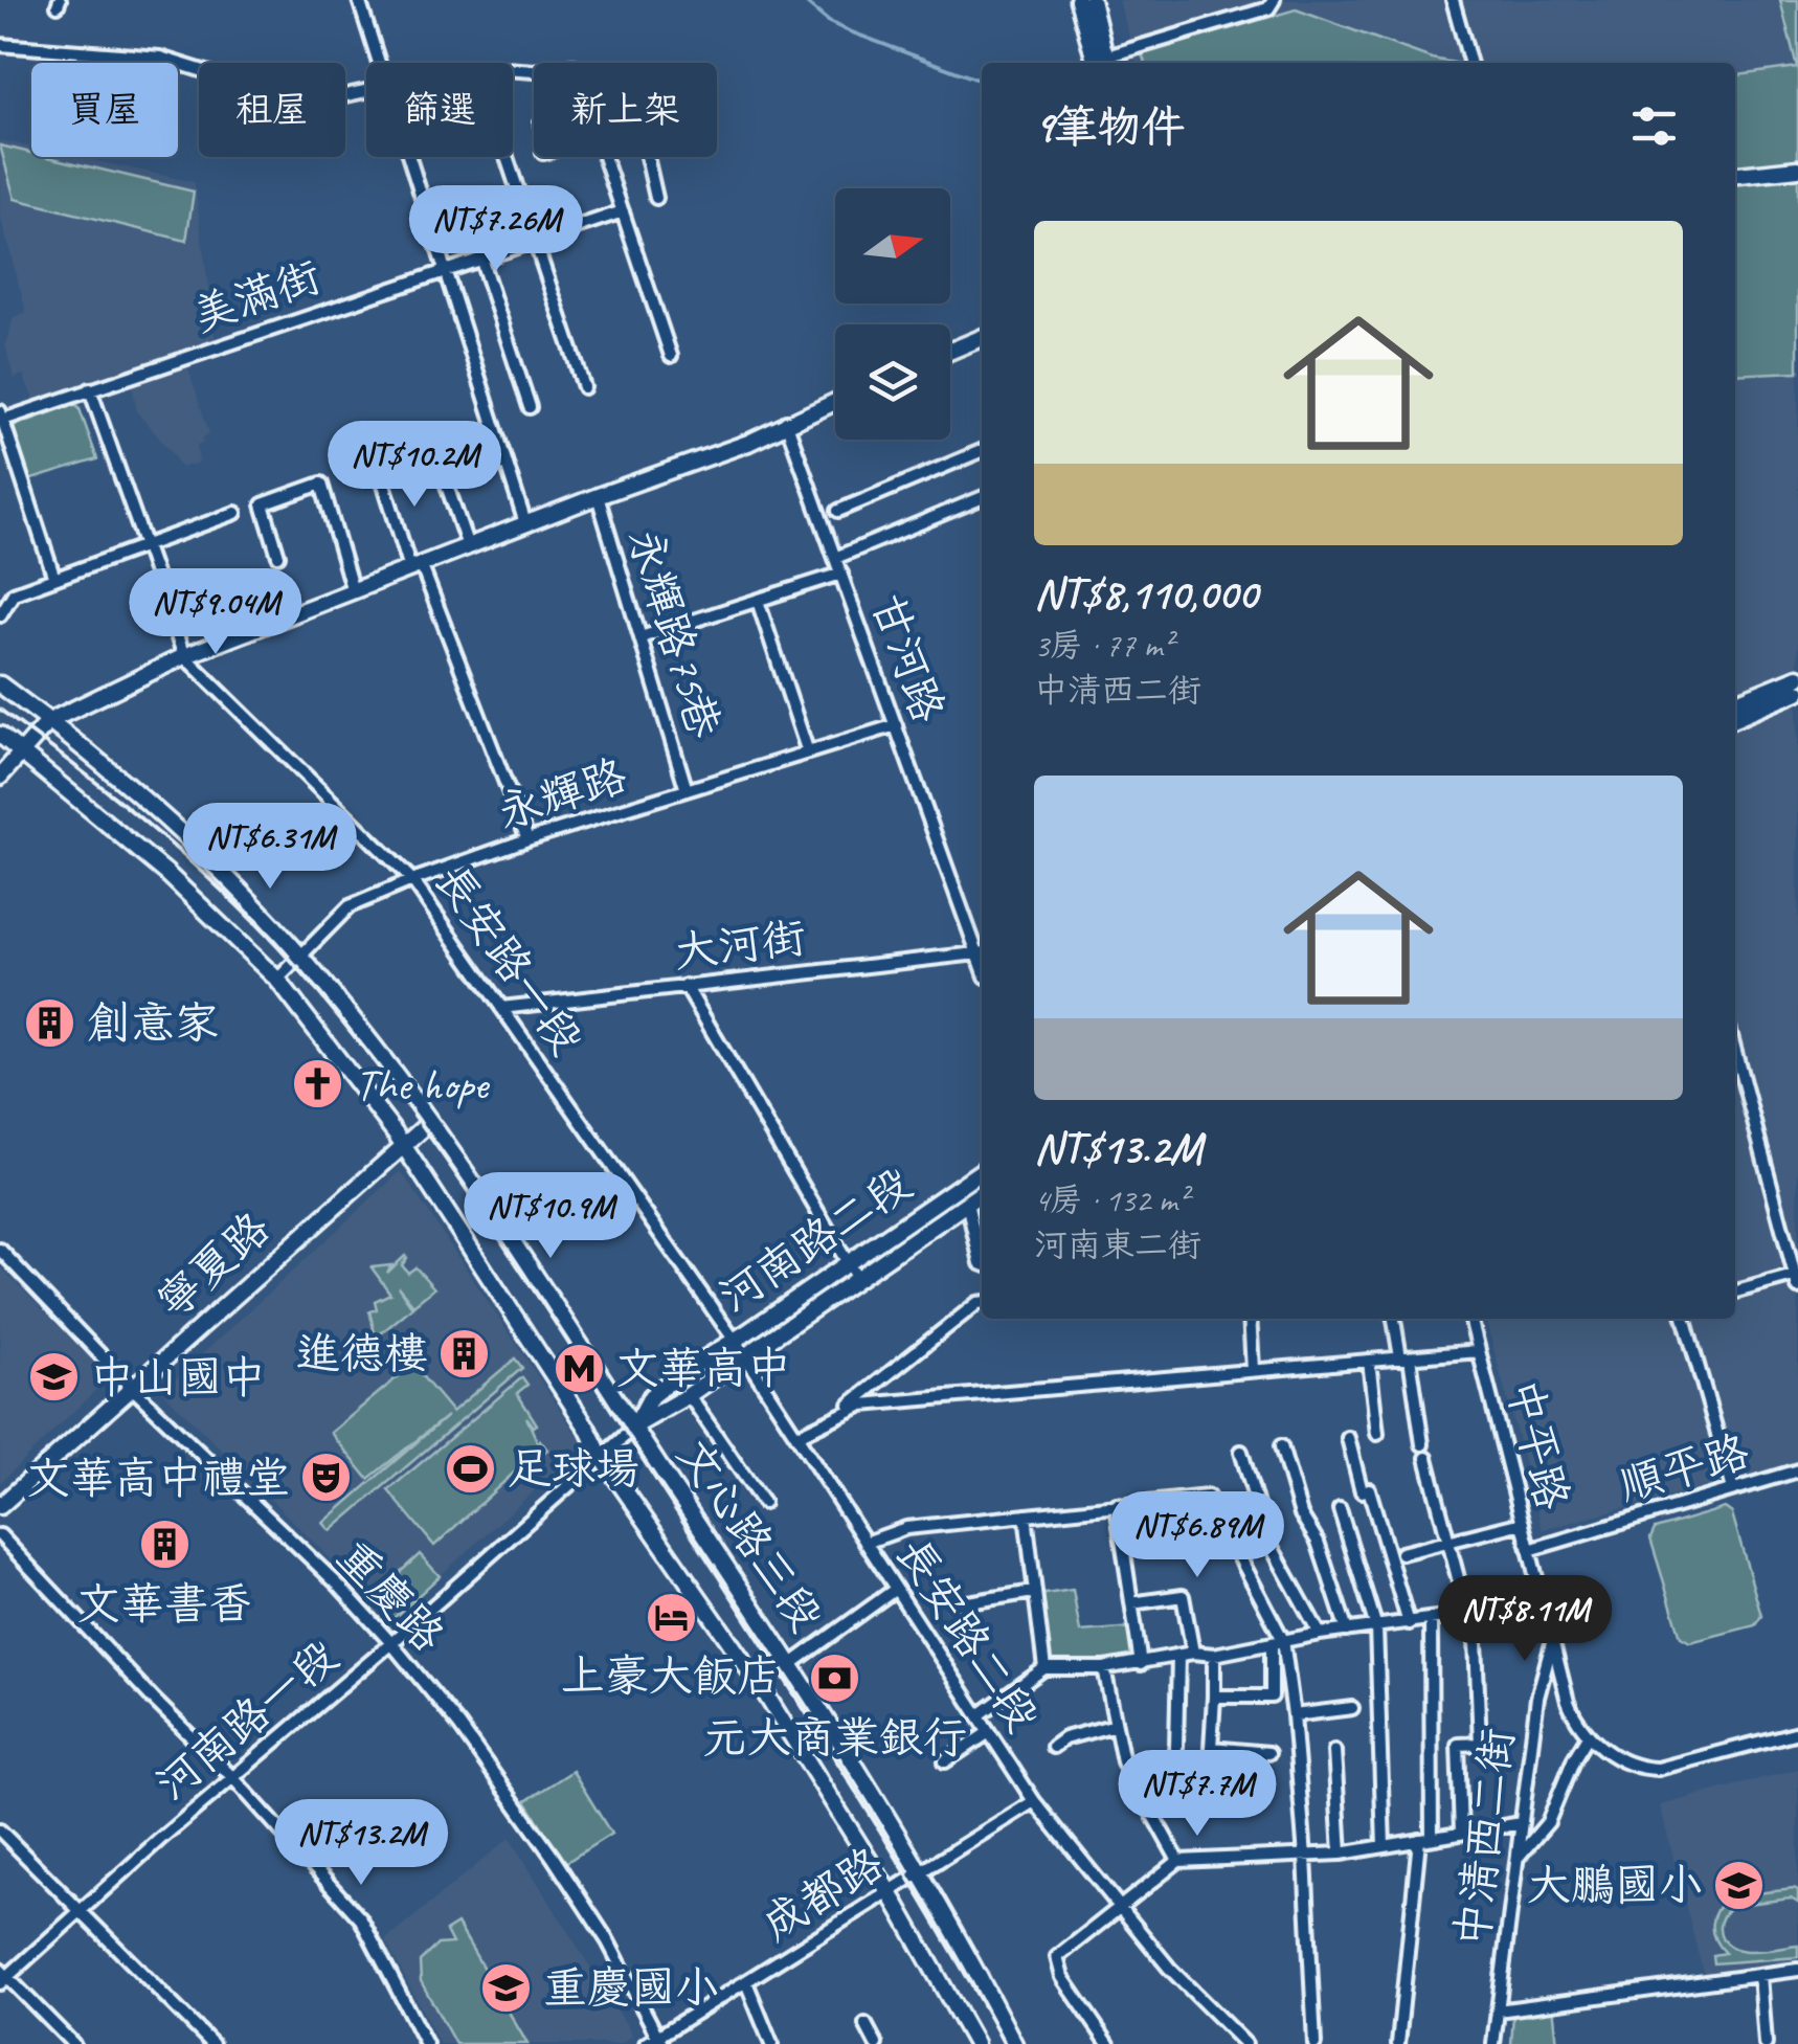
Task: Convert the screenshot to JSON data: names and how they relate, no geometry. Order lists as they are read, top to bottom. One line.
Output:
{"streets":{"main road":["河南路二段","寧夏路","文心路三段"],"street":["美滿街","永輝路75巷","甘河路","永輝路","大河街","長安路一段","中平路","順平路","重慶路","長安路二段","河南路一段","中清西二街","成都路"]},"crossings":[["美滿街","長安路一段"],["永輝路75巷","永輝路"],["甘河路","永輝路"],["甘河路","大河街"],["永輝路","長安路一段"],["永輝路","文心路三段"],["大河街","長安路一段"],["長安路一段","河南路二段"],["長安路一段","長安路二段"],["河南路二段","文心路三段"],["河南路二段","長安路二段"],["河南路二段","河南路一段"],["寧夏路","文心路三段"],["寧夏路","重慶路"],["中平路","順平路"],["中平路","中清西二街"],["文心路三段","河南路一段"],["文心路三段","成都路"],["重慶路","河南路一段"],["重慶路","成都路"],["長安路二段","成都路"]],"places":{"building":["創意家","進德樓","文華書香"],"church":["The hope"],"metro station":["文華高中"],"school or university":["中山國中","大鵬國小","重慶國小"],"sports":["足球場"],"theatre":["文華高中禮堂"],"hotel":["上豪大飯店"],"bank":["元大商業銀行"]},"north":"right","page":{"chip":["買屋","租屋","篩選","新上架"],"heading":"9筆物件","price":["NT$7.26M","NT$10.2M","NT$9.04M","NT$6.31M","NT$10.9M","NT$6.89M","NT$8.11M","NT$7.7M","NT$13.2M"],"list":[{"name":"NT$8,110,000","note":"3房 · 77 m² · 中清西二街"},{"name":"NT$13.2M","note":"4房 · 132 m² · 河南東二街"}]}}
